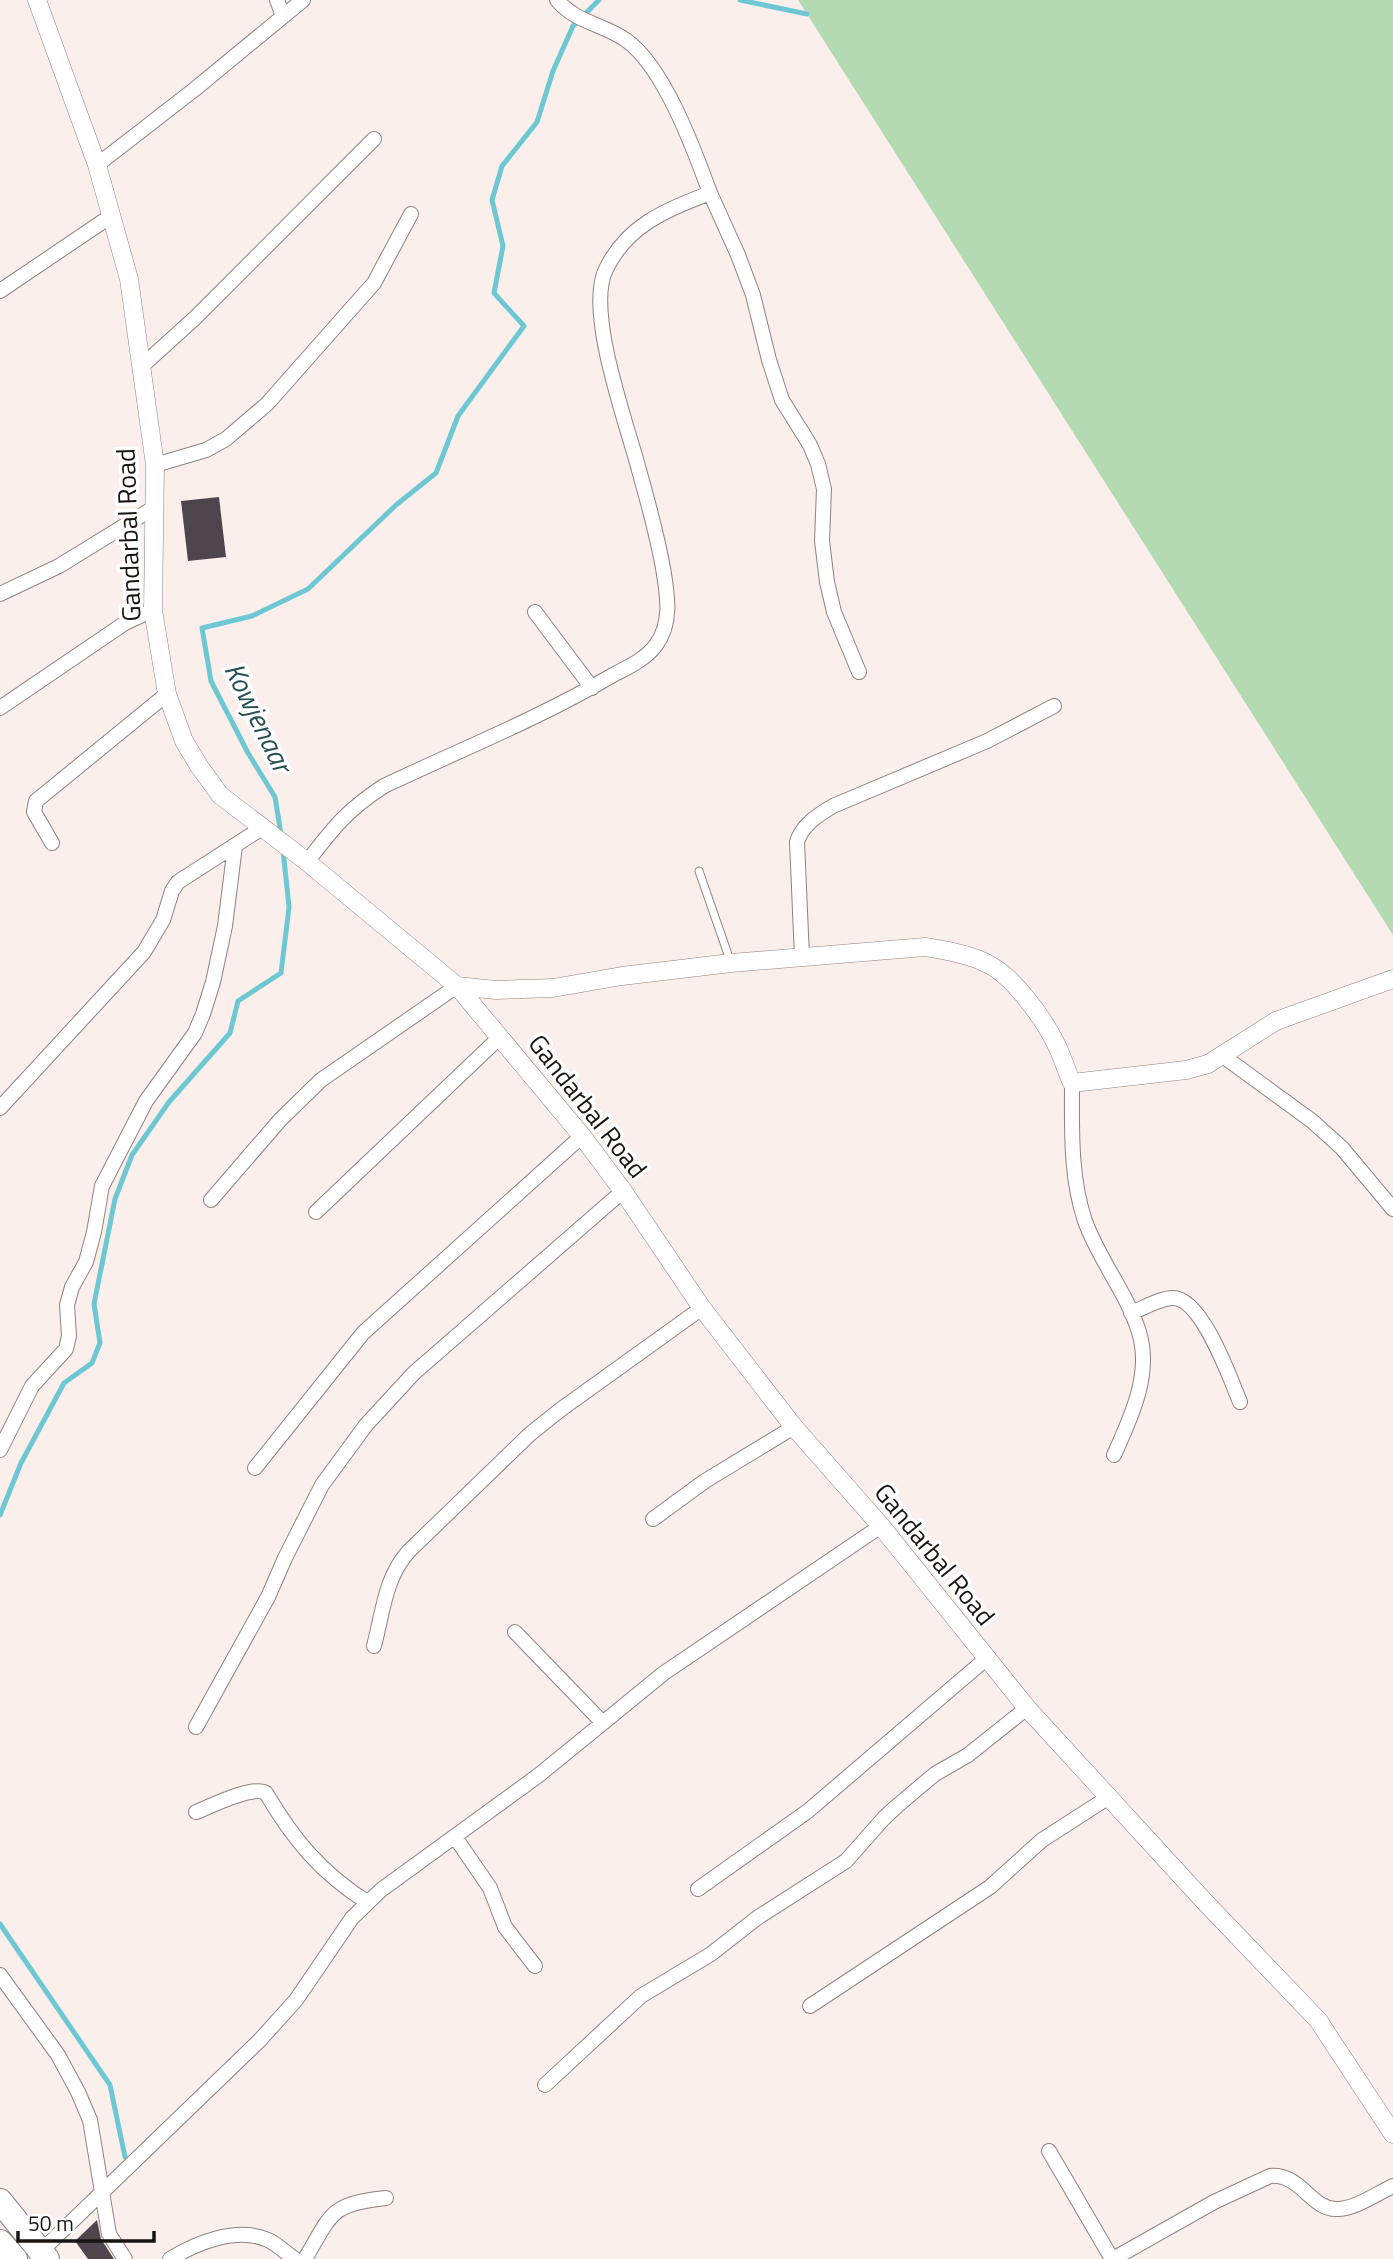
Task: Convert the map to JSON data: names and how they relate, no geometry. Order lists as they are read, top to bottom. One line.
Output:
{"streets":{"street":["Gandarbal Road"]},"water":["Kowjenaar"],"scale_bar":"50 m"}
